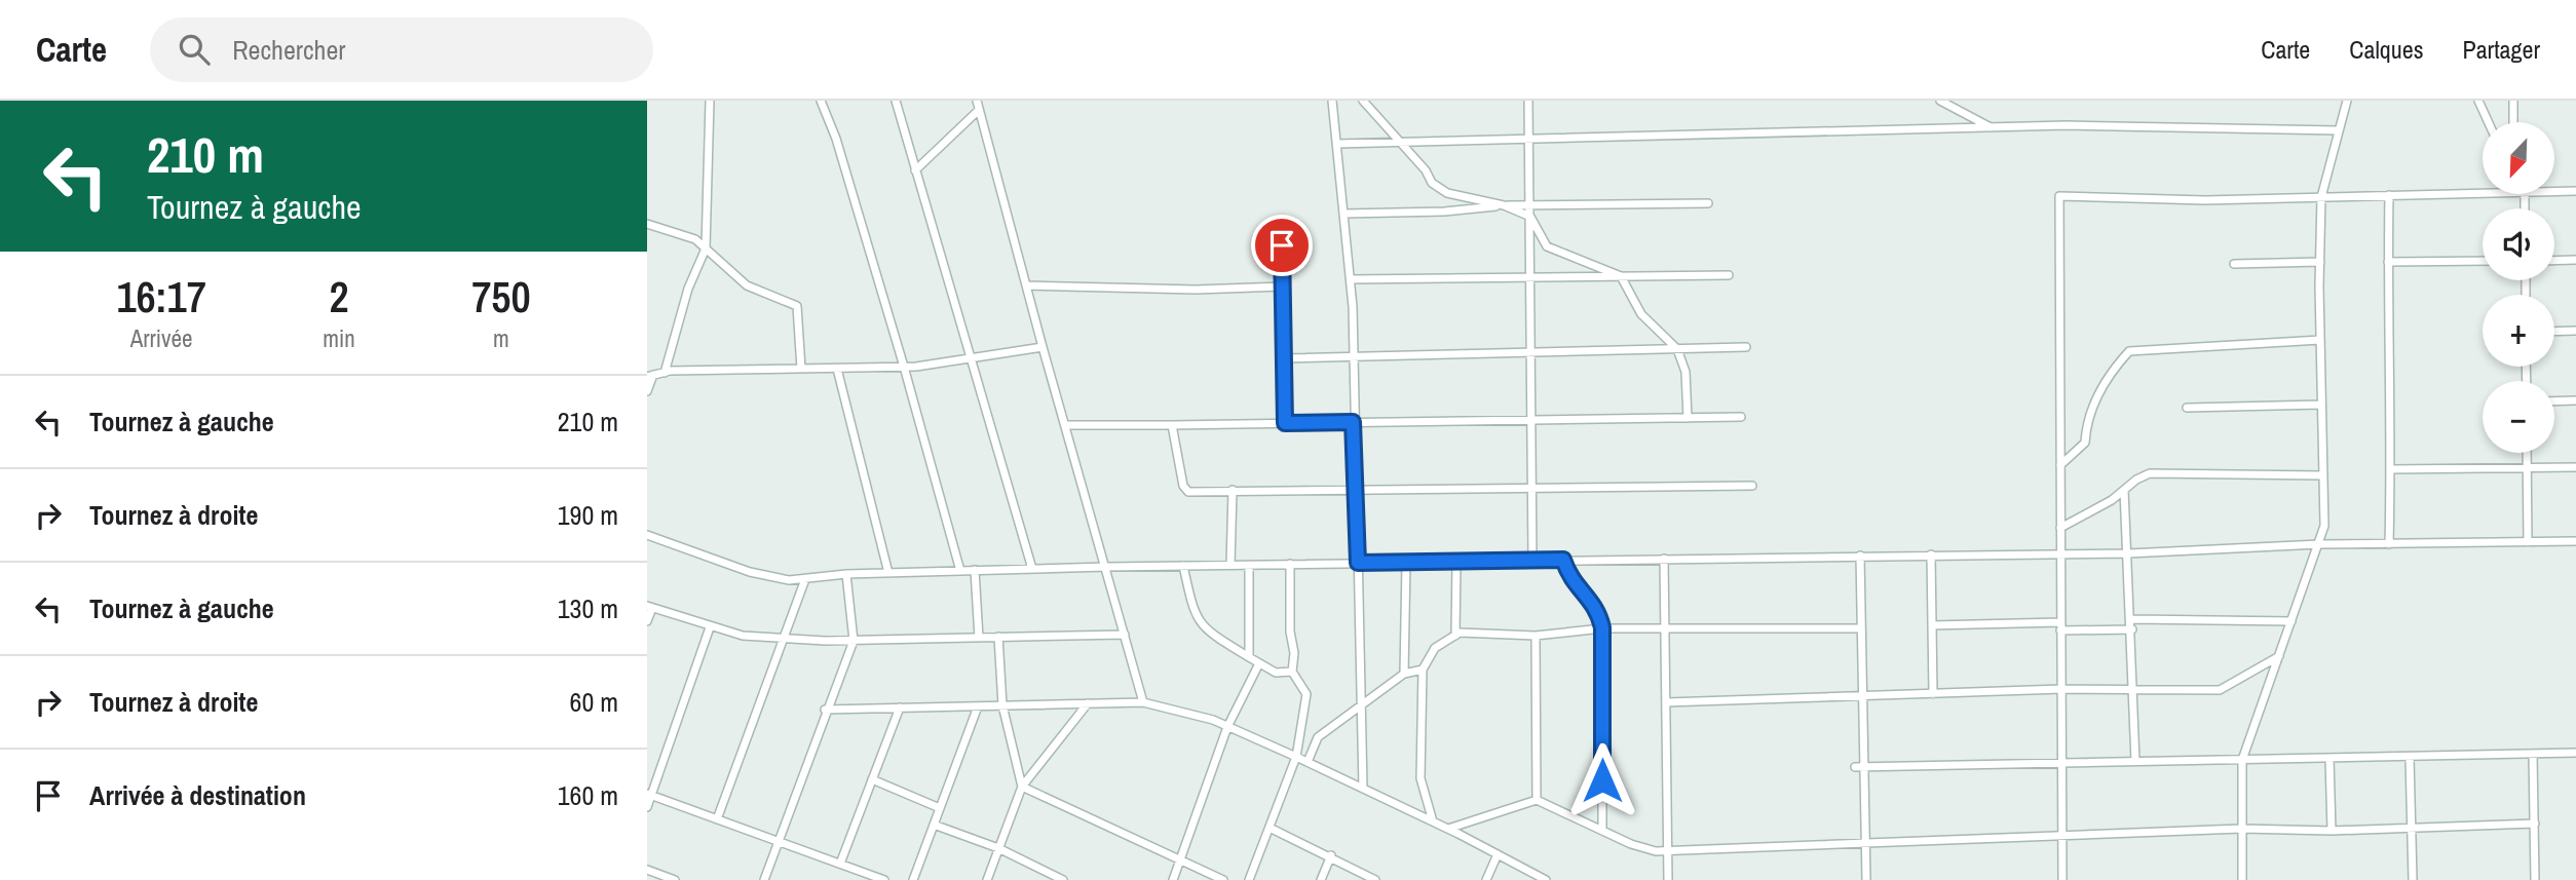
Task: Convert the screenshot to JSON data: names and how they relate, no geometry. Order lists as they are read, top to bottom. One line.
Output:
{"north":"bottom left","page":{"header":"Carte","search":"Rechercher","nav":["Carte","Calques","Partager"],"turn":["210 m","Tournez à gauche"],"map_buttons":["+","−"],"eta":["16:17","Arrivée","2","min","750","m"],"list":[{"name":"Tournez à gauche","value":"210 m"},{"name":"Tournez à droite","value":"190 m"},{"name":"Tournez à gauche","value":"130 m"},{"name":"Tournez à droite","value":"60 m"},{"name":"Arrivée à destination","value":"160 m"}]}}
